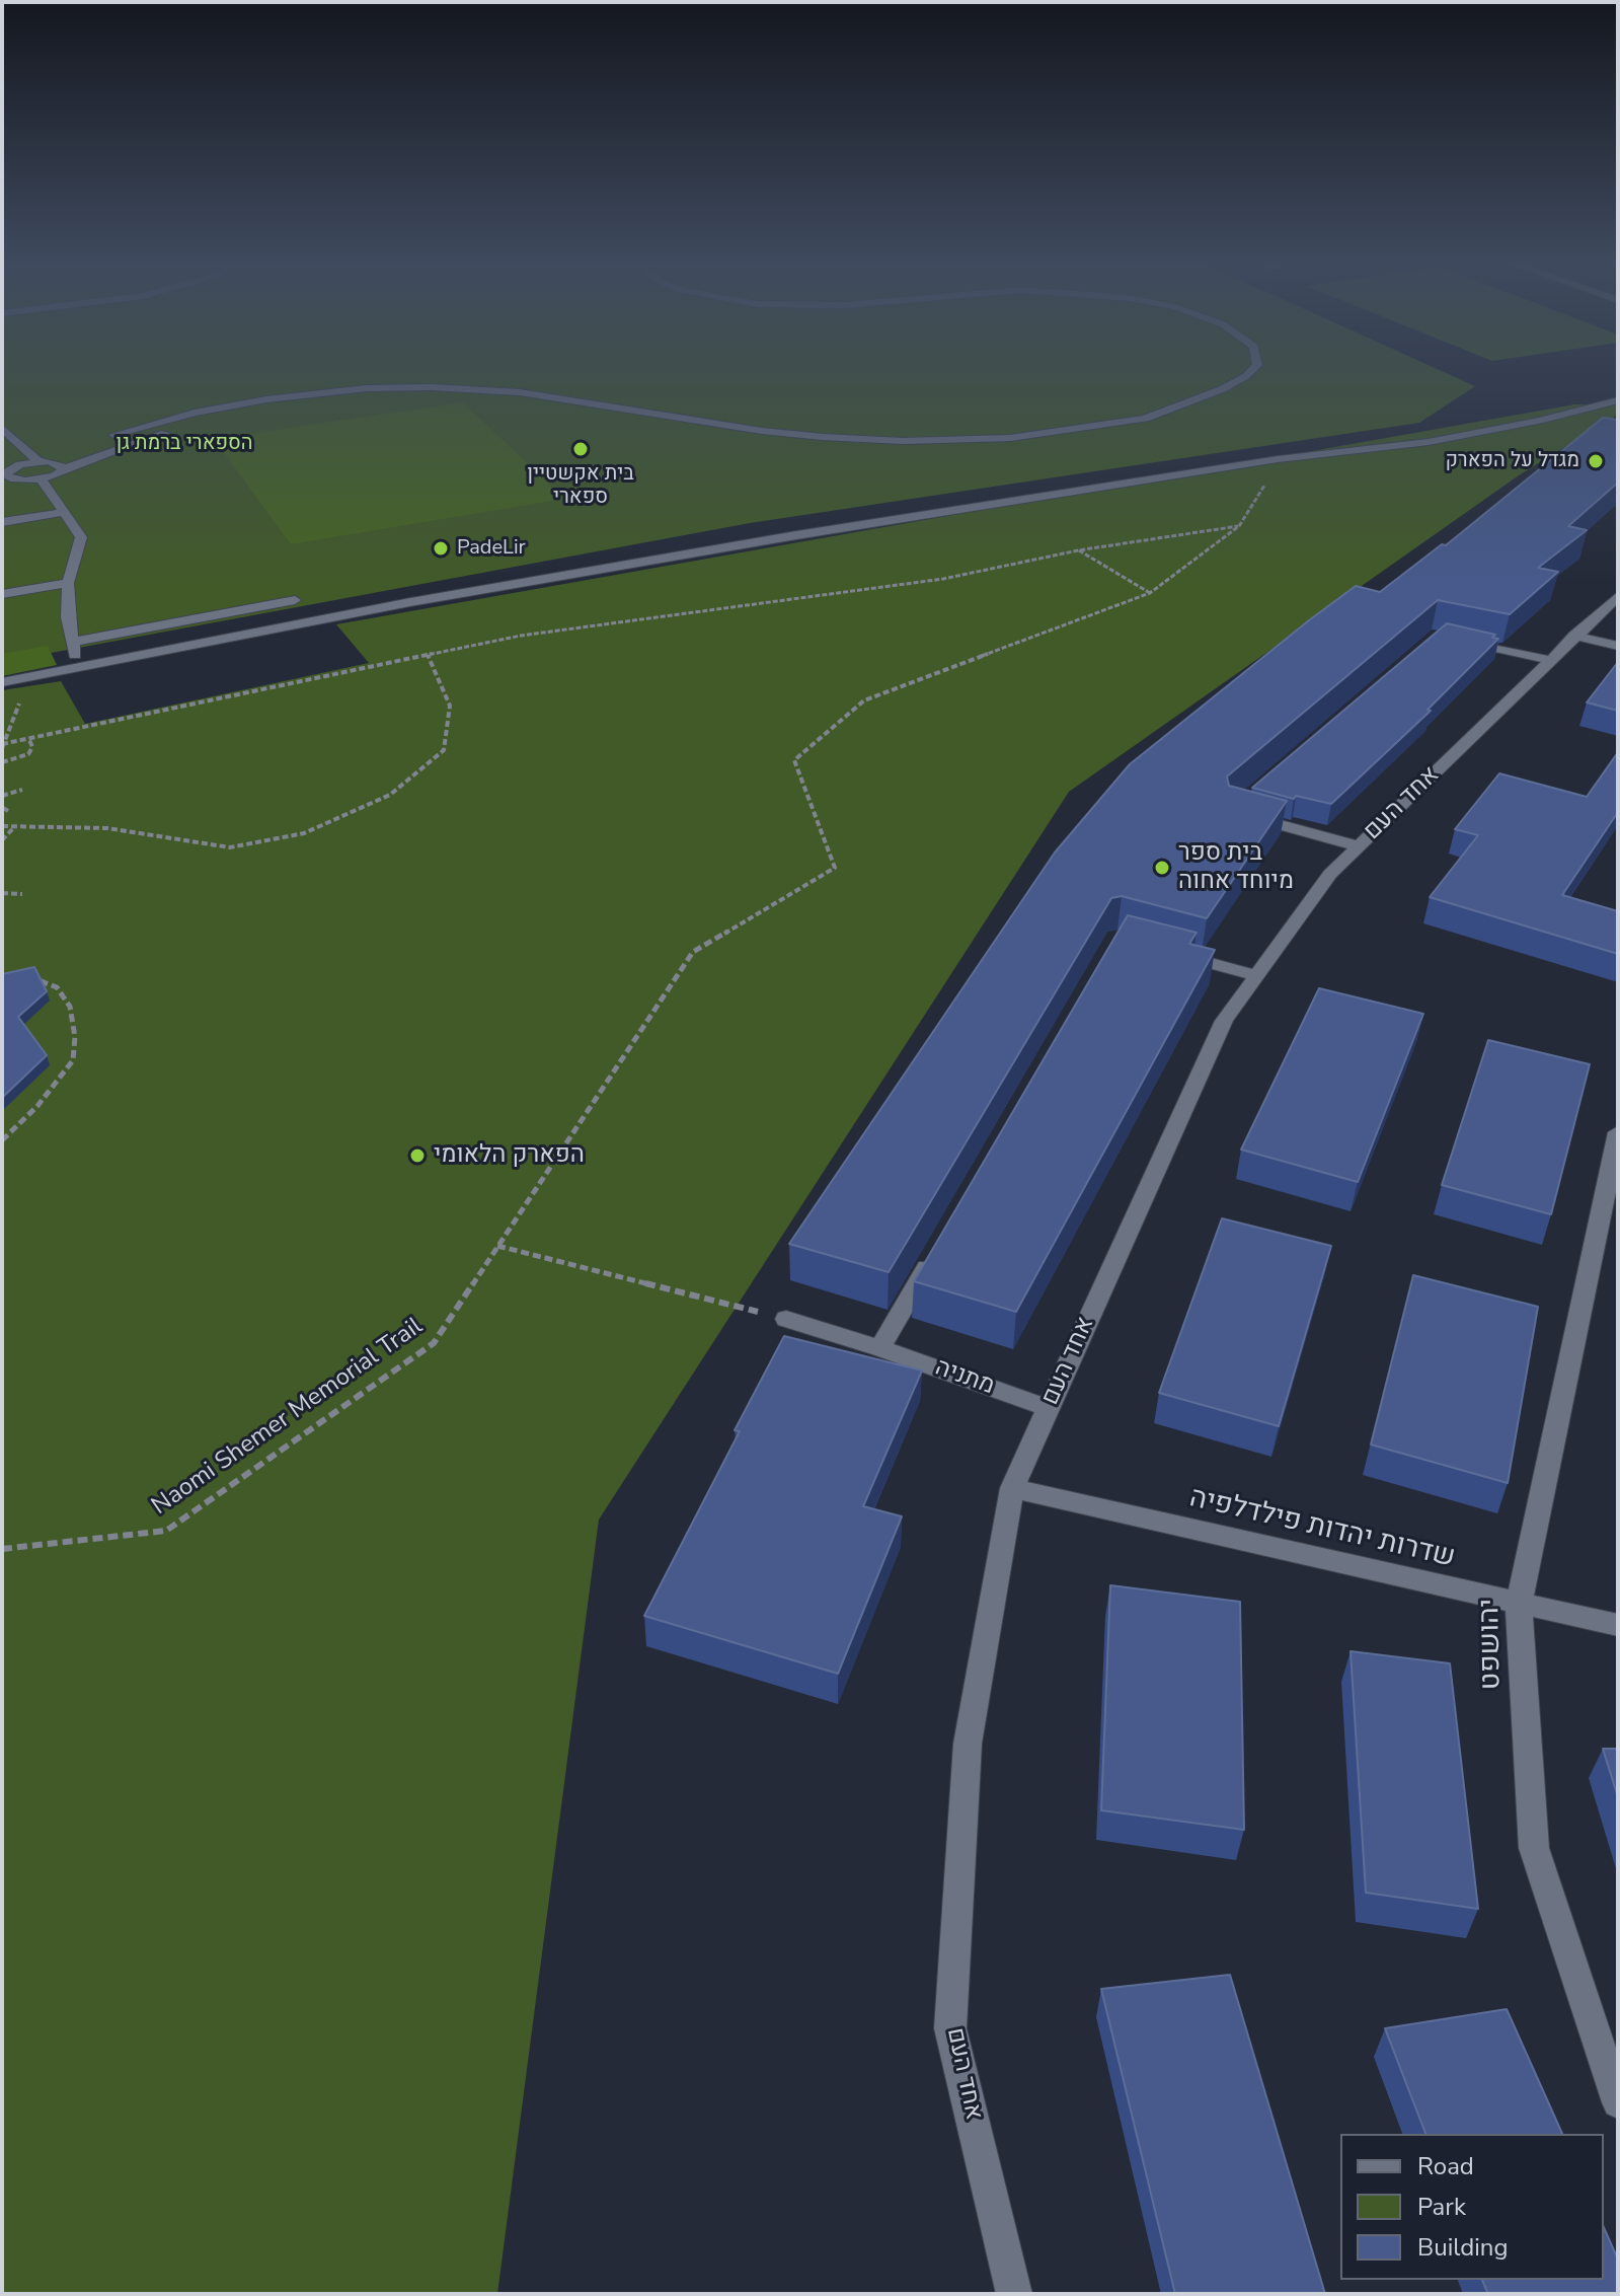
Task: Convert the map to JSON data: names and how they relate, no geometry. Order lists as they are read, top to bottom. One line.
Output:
{"streets":{"street":["אחד העם","מתניה","שדרות יהדות פילדלפיה","יהושפט"],"path":["Naomi Shemer Memorial Trail"]},"crossings":[["אחד העם","מתניה"],["אחד העם","שדרות יהדות פילדלפיה"],["שדרות יהדות פילדלפיה","יהושפט"]],"parks":["הספארי ברמת גן"],"places":["בית אקשטיין ספארי","מגדל על הפארק","PadeLir","בית ספר מיוחד אחוה","הפארק הלאומי"],"legend":["Road","Park","Building"]}
